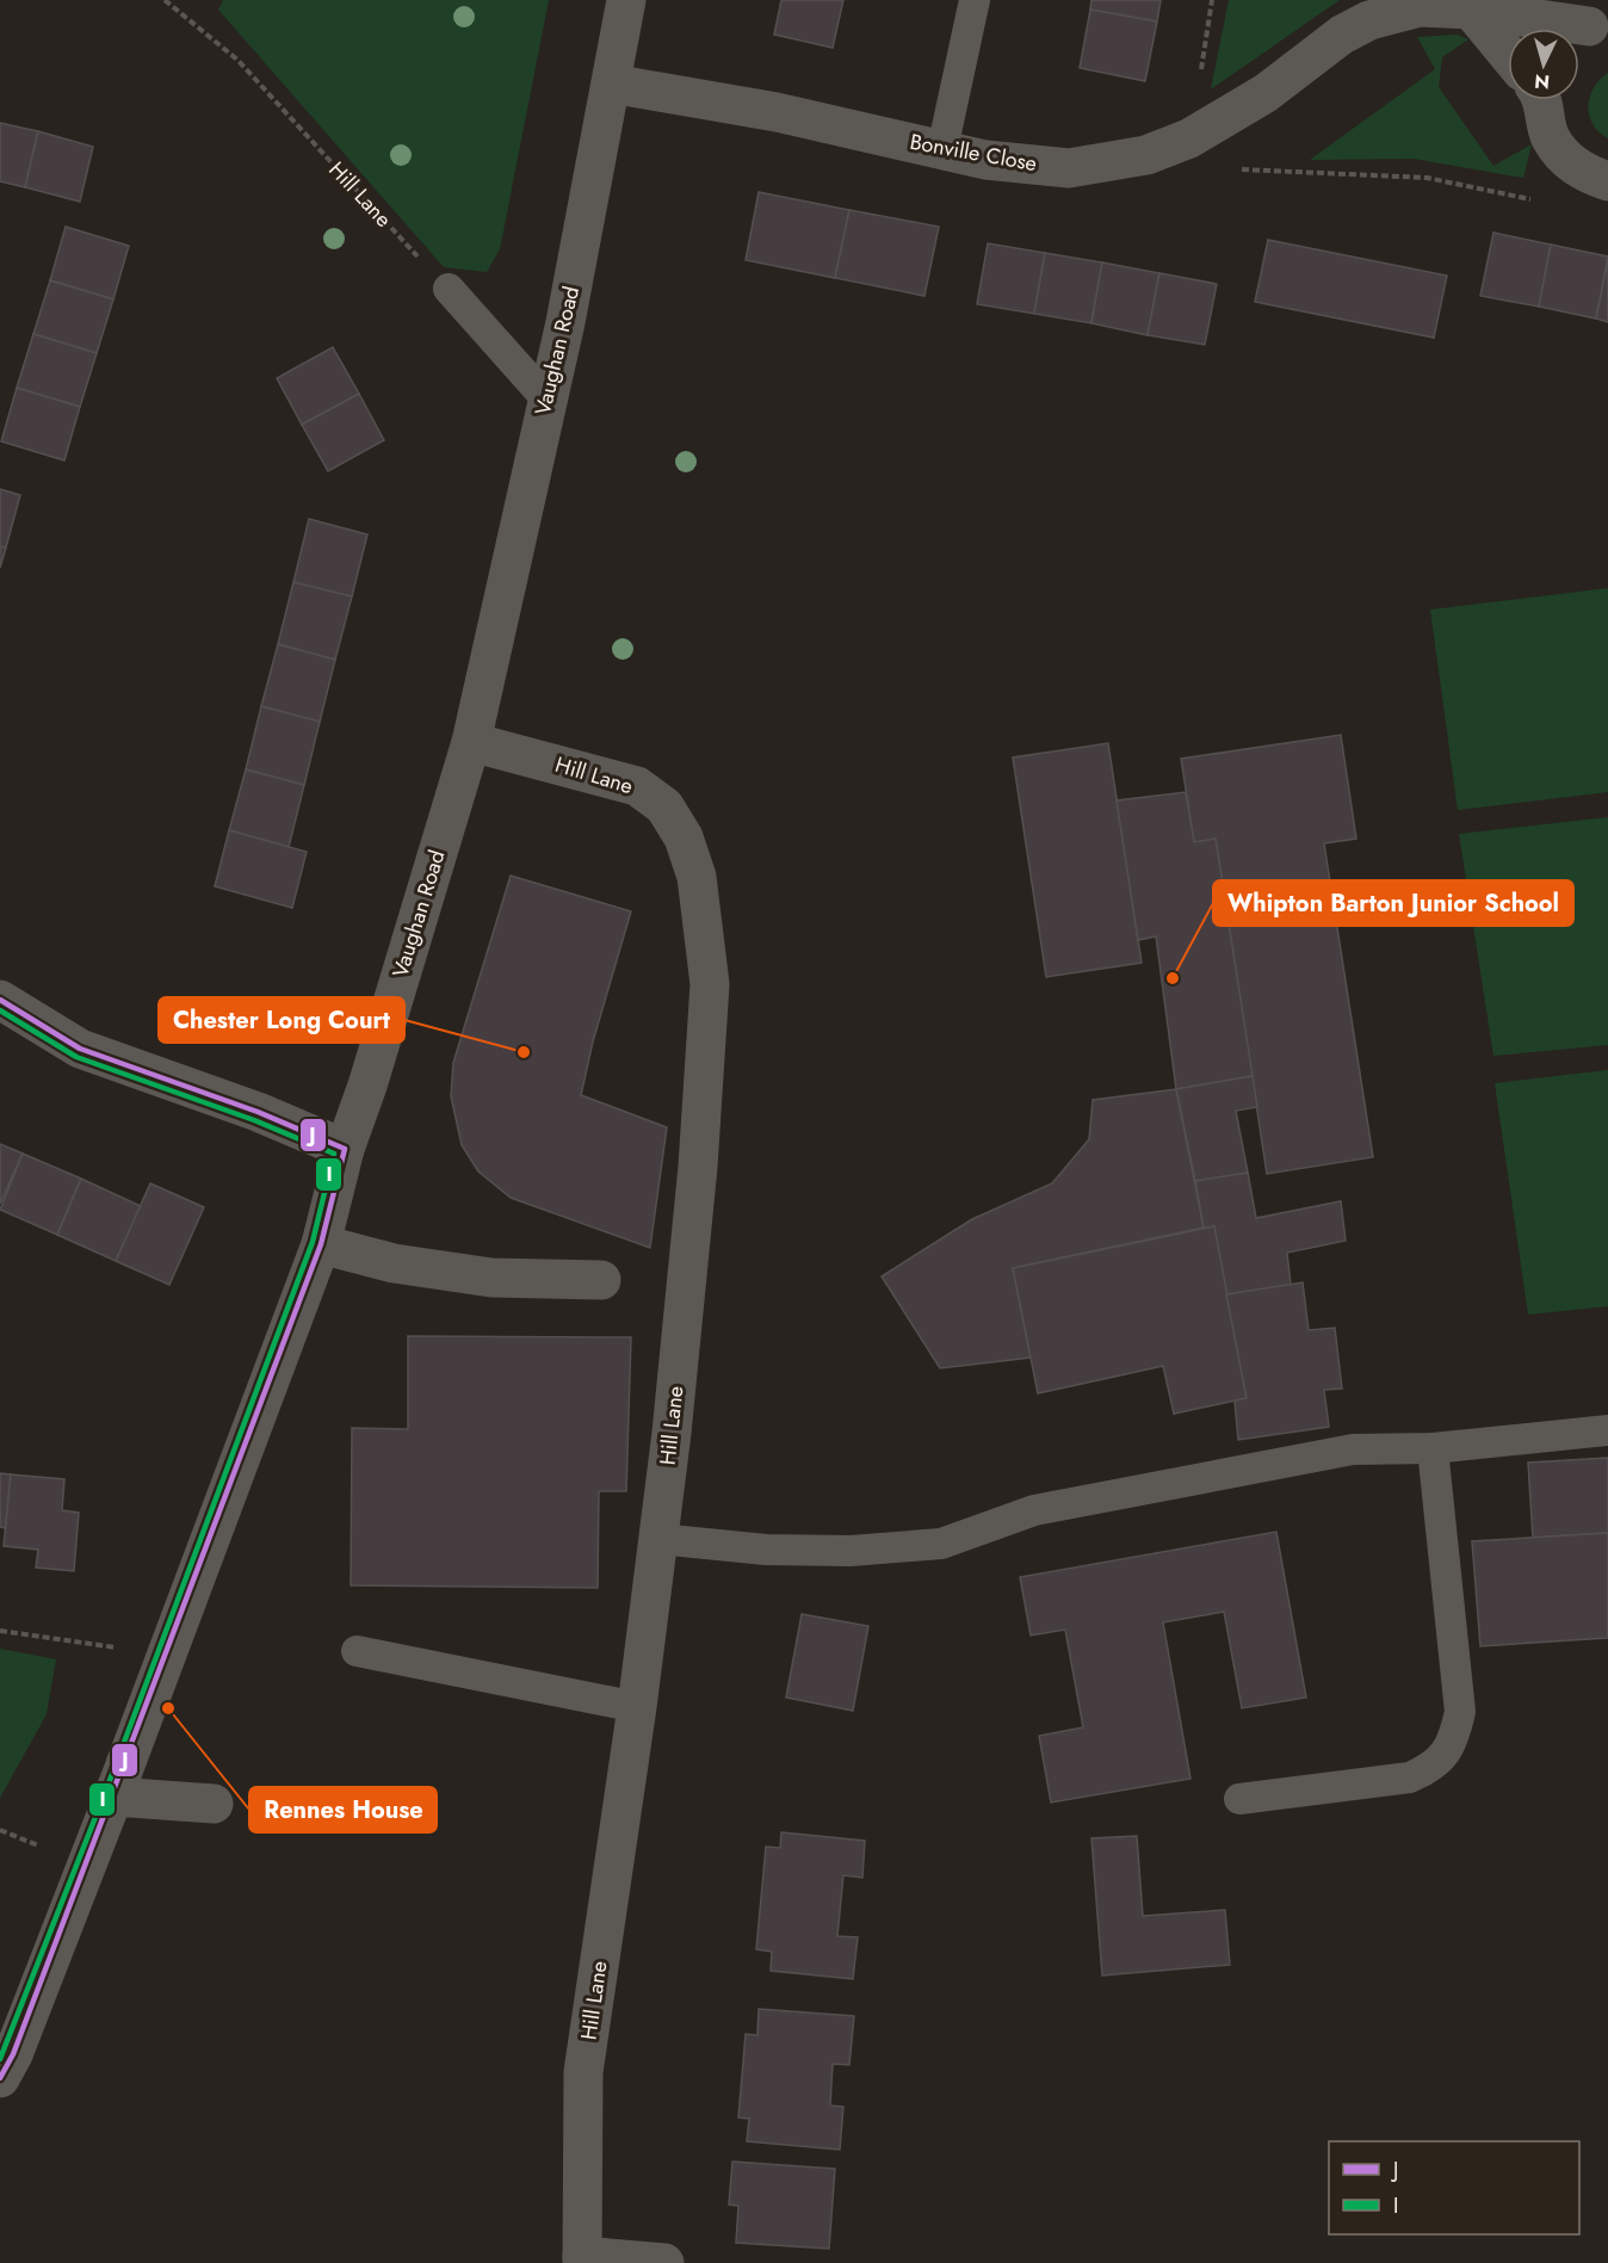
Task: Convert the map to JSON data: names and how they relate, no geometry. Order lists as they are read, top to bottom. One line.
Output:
{"streets":{"street":["Bonville Close","Hill Lane","Vaughan Road"]},"crossings":[["Bonville Close","Vaughan Road"],["Hill Lane","Vaughan Road"]],"places":["Whipton Barton Junior School","Chester Long Court","Rennes House"],"lines":["transit line J","transit line I"],"legend":["J","I"],"north":"bottom"}
